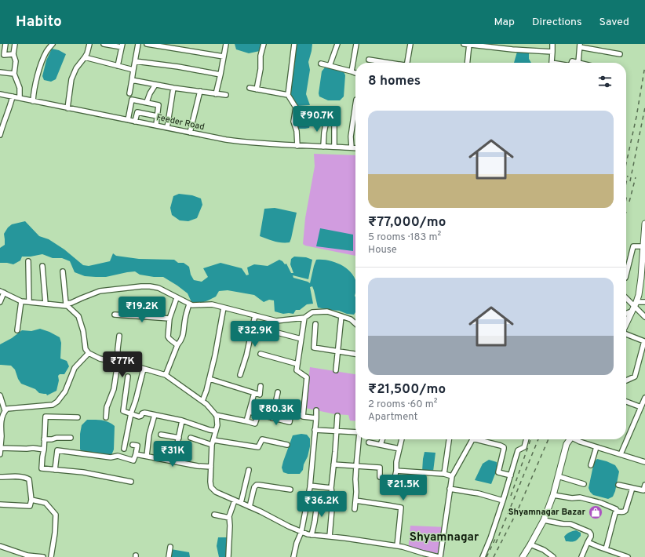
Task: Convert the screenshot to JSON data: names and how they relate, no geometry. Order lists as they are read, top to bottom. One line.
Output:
{"streets":{"street":["Feeder Road"]},"districts":["Shyamnagar"],"places":{"shop":["Shyamnagar Bazar"]},"page":{"header":"Habito","nav":["Map","Directions","Saved"],"heading":"8 homes","list":[{"name":"₹77,000/mo","note":"5 rooms · 183 m² · House"},{"name":"₹21,500/mo","note":"2 rooms · 60 m² · Apartment"}],"price":["₹90.7K","₹19.2K","₹32.9K","₹77K","₹80.3K","₹31K","₹21.5K","₹36.2K"]}}
